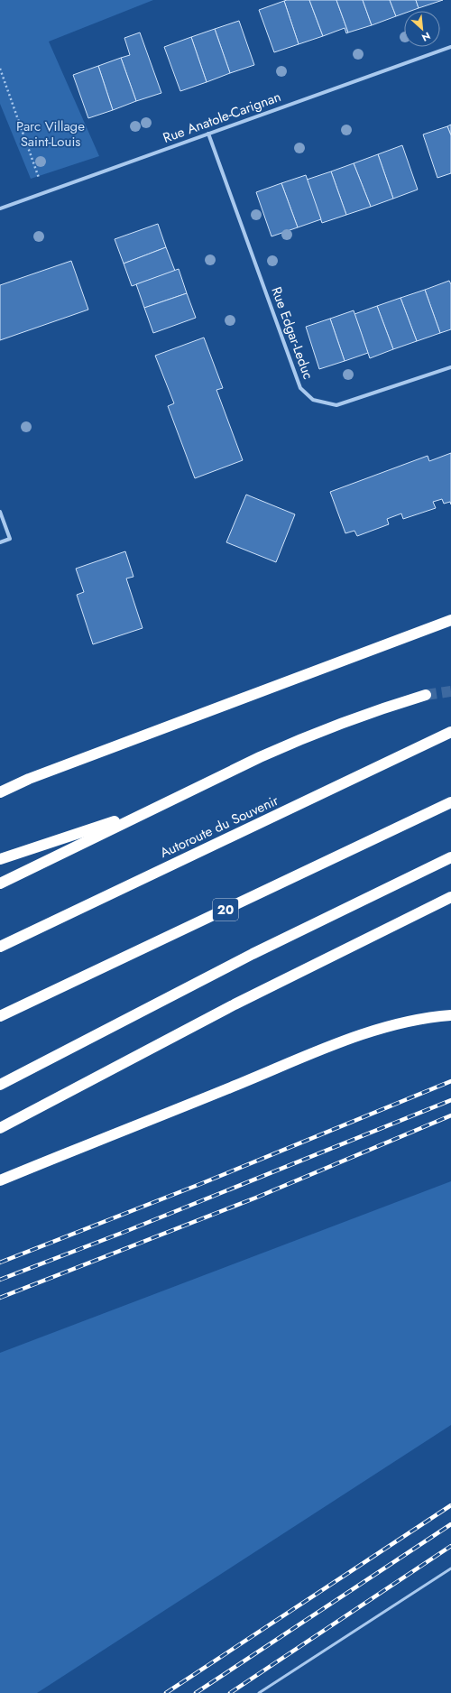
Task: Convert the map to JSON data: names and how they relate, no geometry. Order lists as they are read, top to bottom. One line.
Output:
{"streets":{"highway":["Autoroute du Souvenir","20"],"street":["Rue Anatole-Carignan","Rue Edgar-Leduc"]},"crossings":[["Rue Anatole-Carignan","Rue Edgar-Leduc"]],"parks":["Parc Village Saint-Louis"],"north":"bottom right"}
